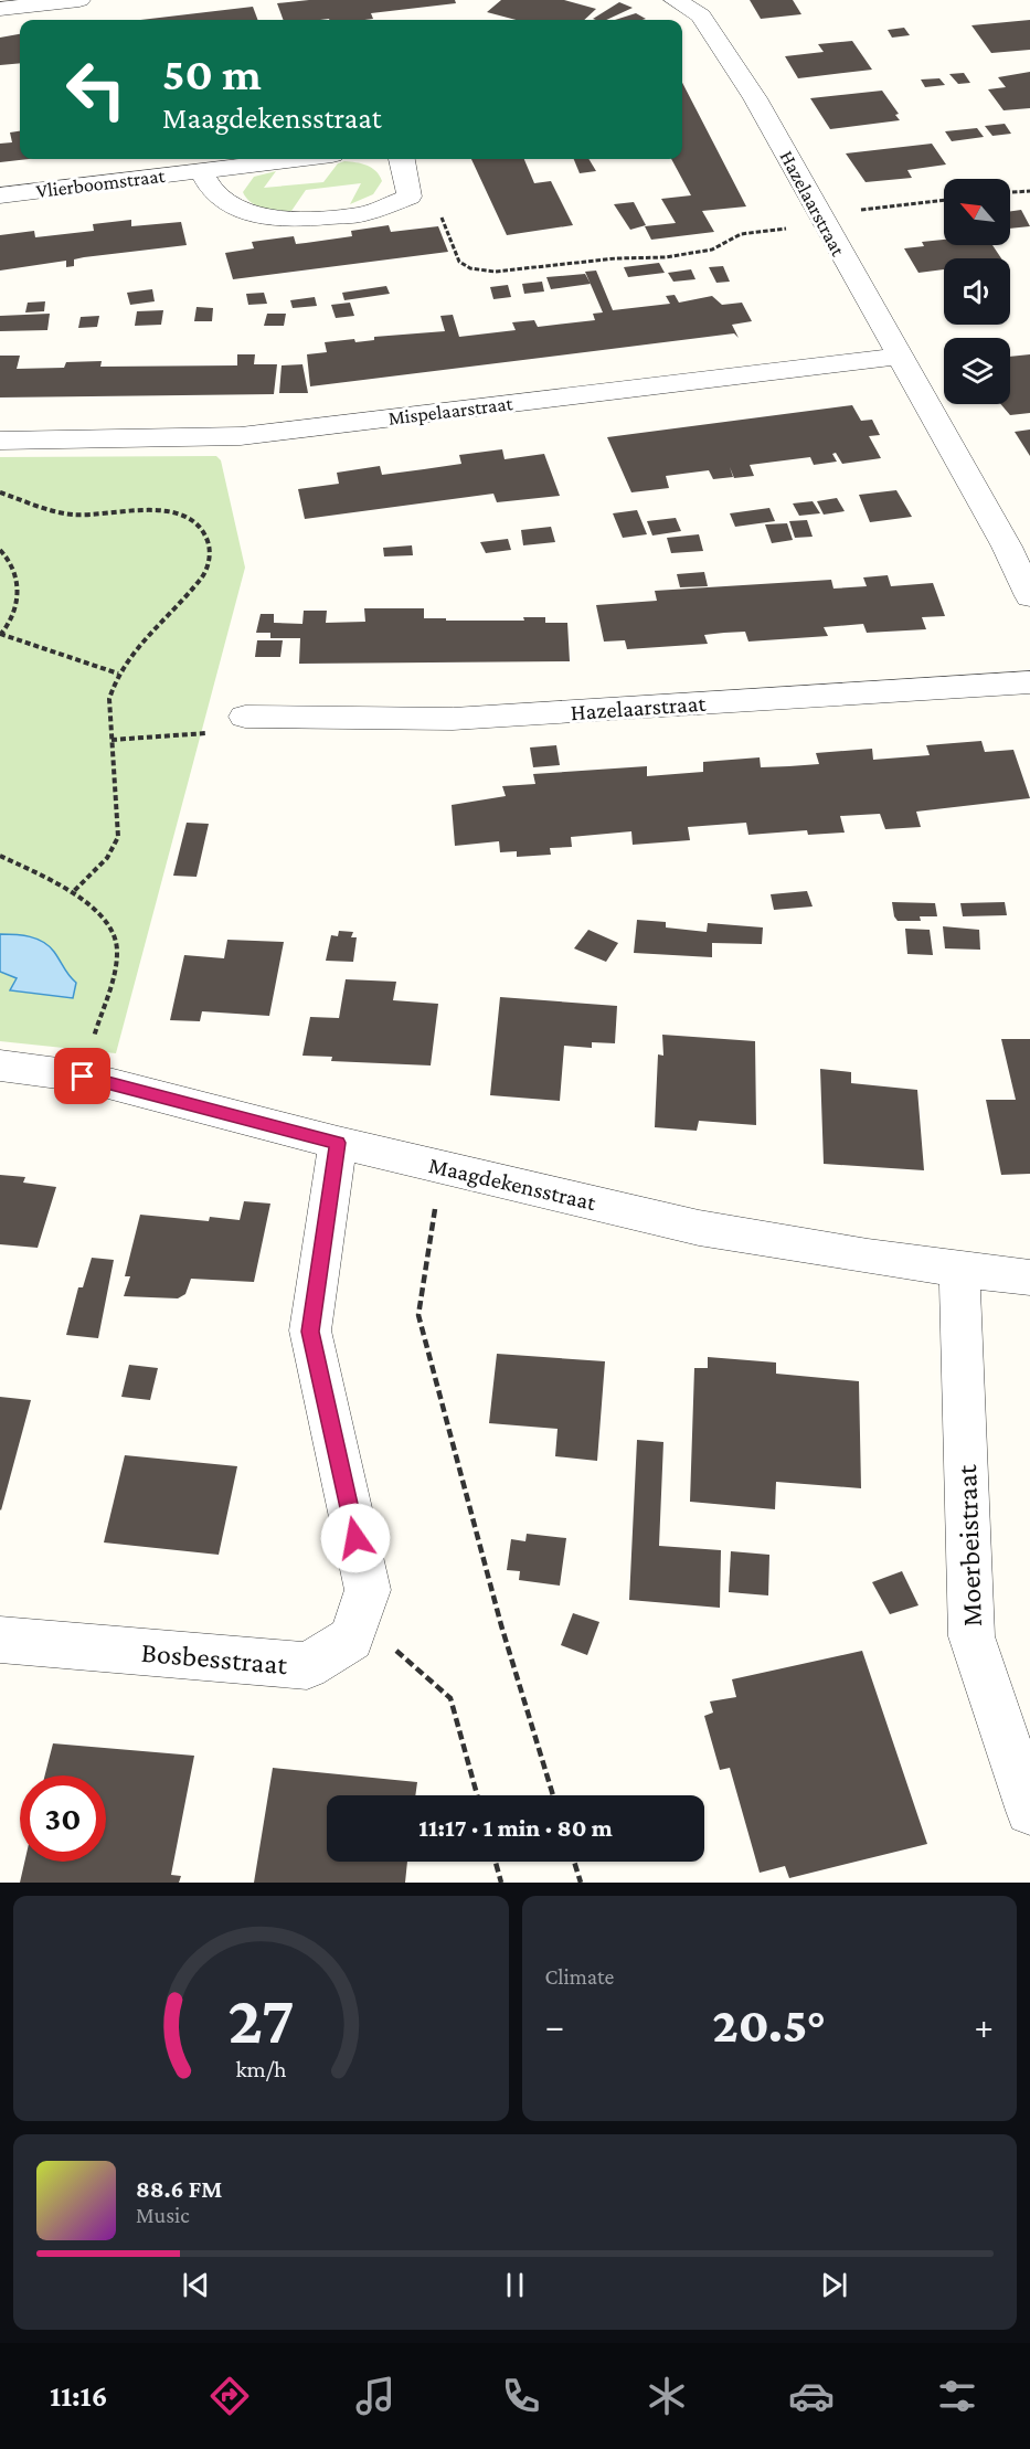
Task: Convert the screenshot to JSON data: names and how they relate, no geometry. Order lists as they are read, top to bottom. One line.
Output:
{"streets":{"street":["Vlierboomstraat","Hazelaarstraat","Mispelaarstraat","Maagdekensstraat","Moerbeistraat","Bosbesstraat"]},"crossings":[["Hazelaarstraat","Mispelaarstraat"],["Maagdekensstraat","Moerbeistraat"],["Maagdekensstraat","Bosbesstraat"]],"north":"top left","page":{"turn":["50 m","Maagdekensstraat"],"limit":"30","trip":"11:17 · 1 min · 80 m","tile":"Climate","heat":["−","20.5°","+"],"song":["88.6 FM","Music"],"tabs":"11:16","gauge":["27","km/h"]}}
